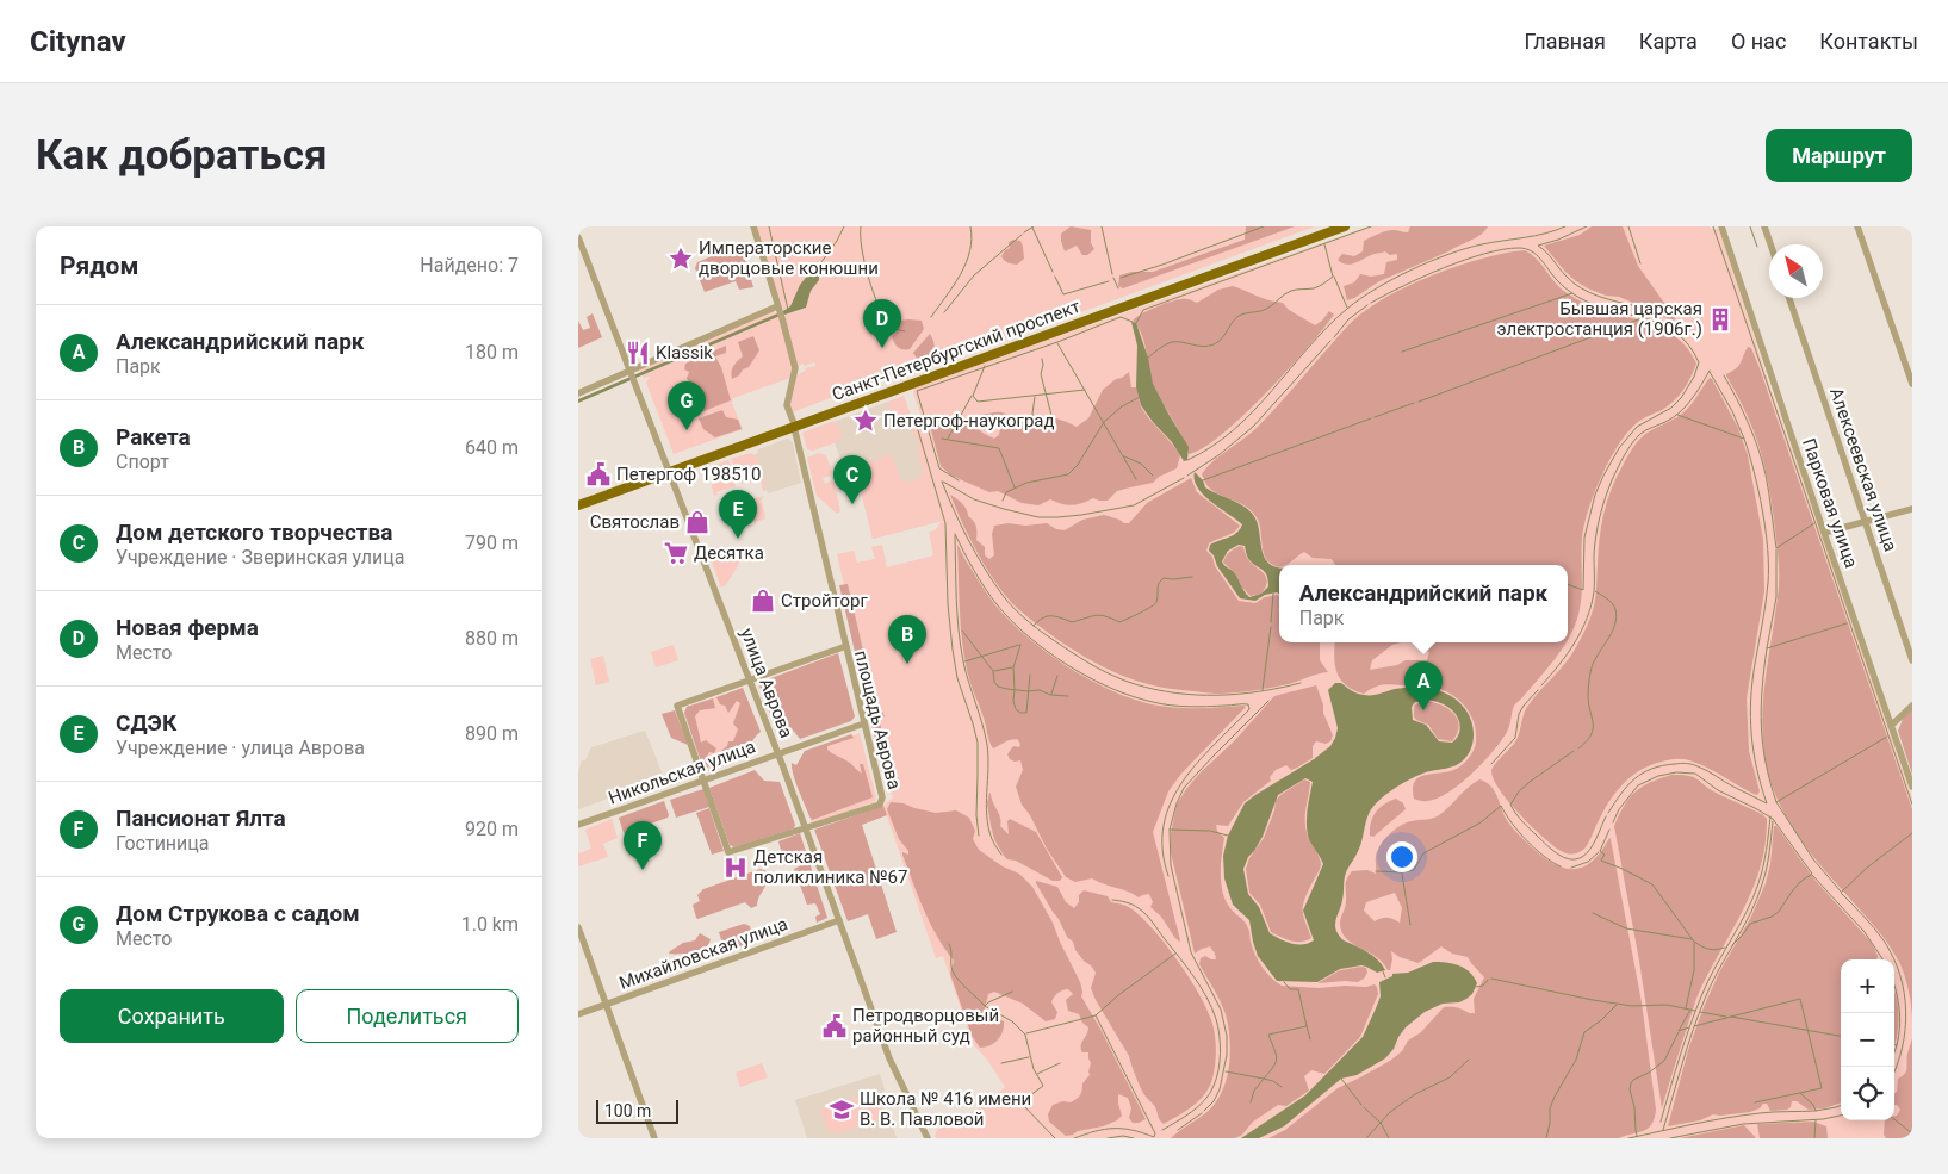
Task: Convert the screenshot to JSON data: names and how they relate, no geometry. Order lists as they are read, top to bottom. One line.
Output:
{"streets":{"main road":["Санкт-Петербургский проспект"],"street":["Алексеевская улица","Парковая улица","улица Аврова","площадь Аврова","Никольская улица","Михайловская улица"]},"crossings":[["Санкт-Петербургский проспект","улица Аврова"],["улица Аврова","площадь Аврова"],["улица Аврова","Никольская улица"],["улица Аврова","Михайловская улица"],["площадь Аврова","Никольская улица"]],"places":{"place":["Императорские дворцовые конюшни","Петергоф-наукоград"],"building":["Бывшая царская электростанция (1906г.)"],"restaurant":["Klassik"],"public building":["Петергоф 198510","Петродворцовый районный суд"],"shop":["Святослав","Стройторг"],"supermarket":["Десятка"],"hospital":["Детская поликлиника №67"],"school or university":["Школа № 416 имени В. В. Павловой"]},"scale_bar":"100 m","north":"top left","page":{"header":"Citynav","nav":["Главная","Карта","О нас","Контакты"],"buttons":["Маршрут",["Сохранить","Поделиться"]],"title":"Как добраться","heading":["Рядом","Найдено: 7"],"pins":["D","G","C","E","B","A","F"],"list":[{"mark":"A","name":"Александрийский парк","note":"Парк","value":"180 m"},{"mark":"B","name":"Ракета","note":"Спорт","value":"640 m"},{"mark":"C","name":"Дом детского творчества","note":"Учреждение · Зверинская улица","value":"790 m"},{"mark":"D","name":"Новая ферма","note":"Место","value":"880 m"},{"mark":"E","name":"СДЭК","note":"Учреждение · улица Аврова","value":"890 m"},{"mark":"F","name":"Пансионат Ялта","note":"Гостиница","value":"920 m"},{"mark":"G","name":"Дом Струкова с садом","note":"Место","value":"1.0 km"}],"popup":["Александрийский парк","Парк"],"map_buttons":["+","−"],"scale":"100 m"}}
